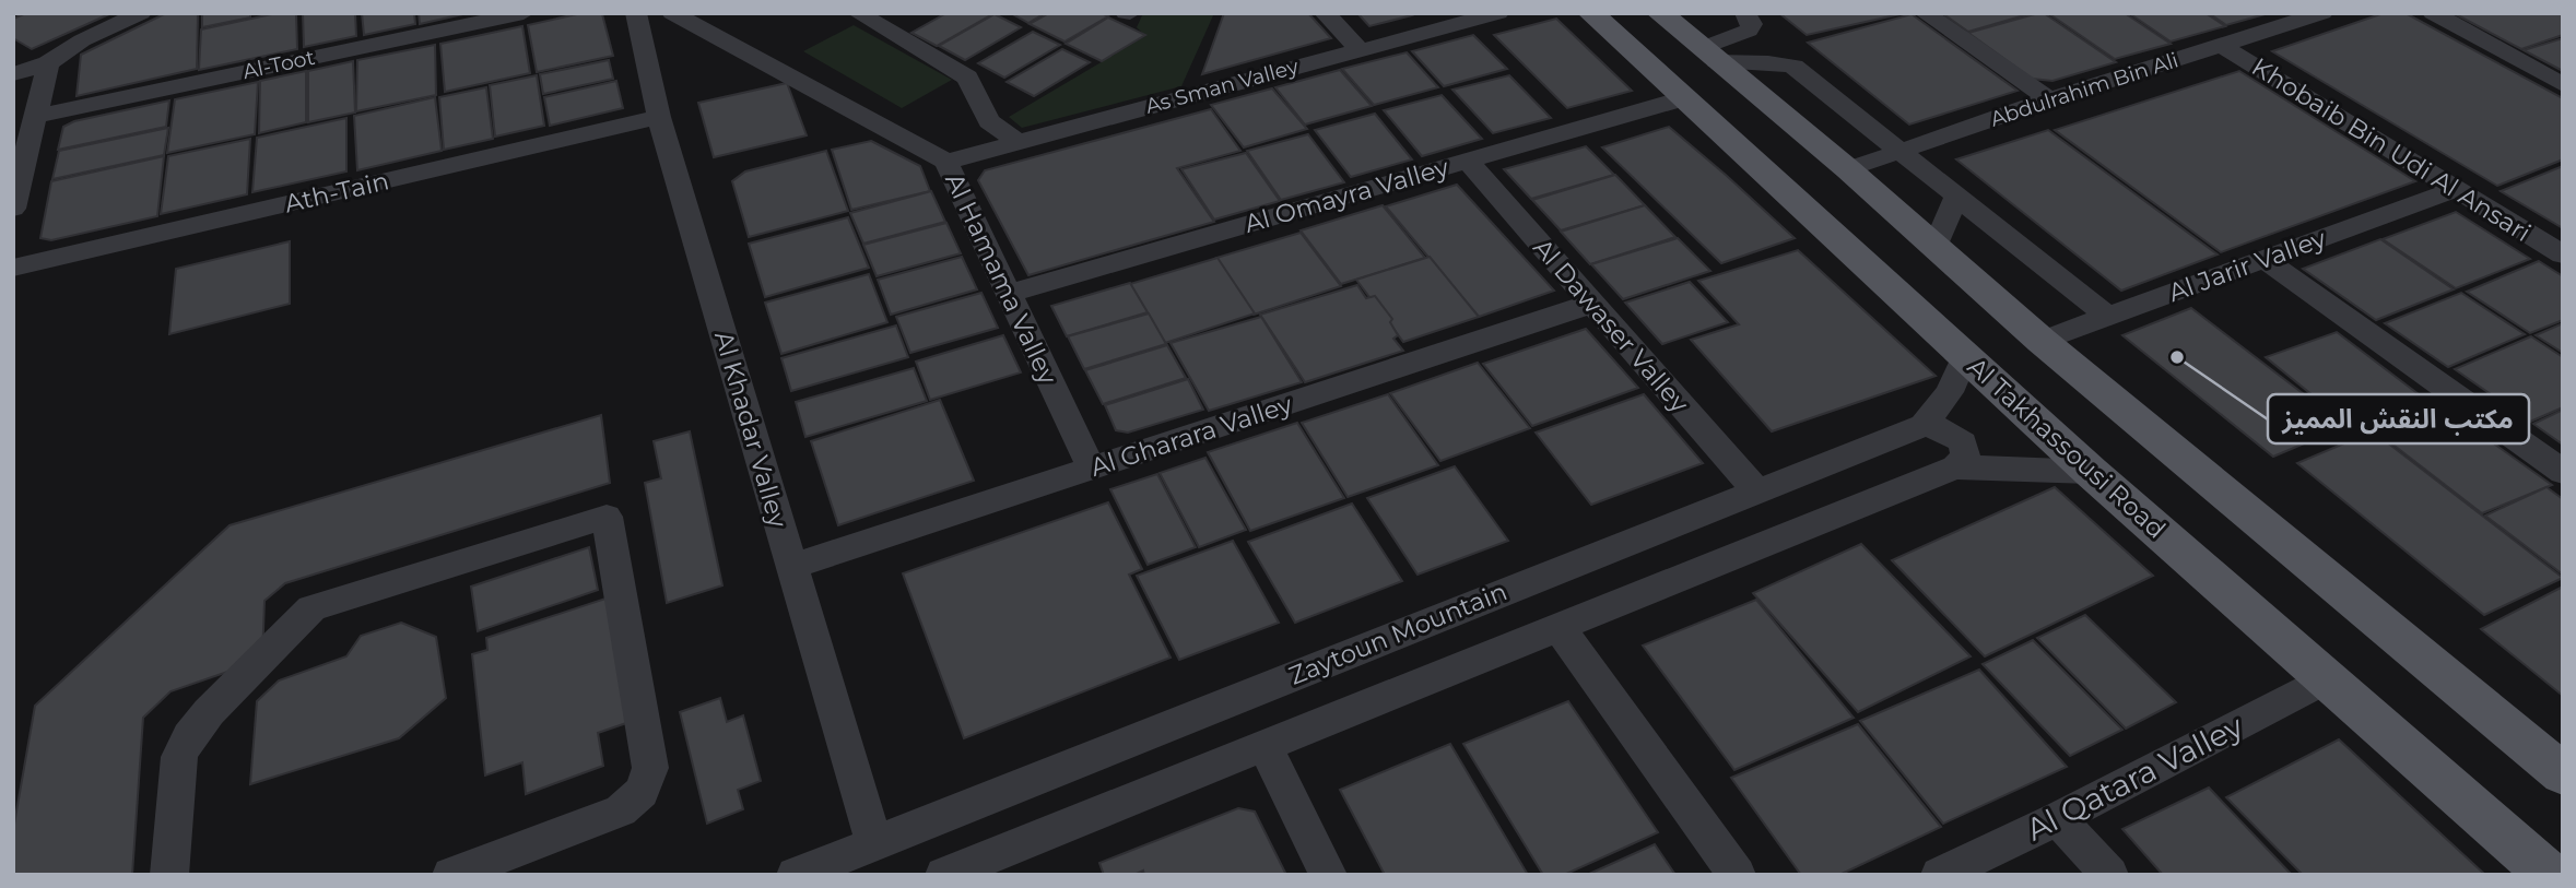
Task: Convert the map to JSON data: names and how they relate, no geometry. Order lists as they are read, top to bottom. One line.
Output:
{"streets":{"main road":["Al Takhassousi Road"],"street":["Al-Toot","As Sman Valley","Abdulrahim Bin Ali","Khobaib Bin Udi Al Ansari","Ath-Tain","Al Omayra Valley","Al Jarir Valley","Al Hamama Valley","Al Dawaser Valley","Al Khadar Valley","Al Gharara Valley","Zaytoun Mountain","Al Qatara Valley"]},"crossings":[["As Sman Valley","Al Hamama Valley"],["Abdulrahim Bin Ali","Khobaib Bin Udi Al Ansari"],["Khobaib Bin Udi Al Ansari","Al Jarir Valley"],["Ath-Tain","Al Khadar Valley"],["Al Omayra Valley","Al Hamama Valley"],["Al Omayra Valley","Al Dawaser Valley"],["Al Omayra Valley","Al Takhassousi Road"],["Al Hamama Valley","Al Gharara Valley"],["Al Dawaser Valley","Al Gharara Valley"],["Al Dawaser Valley","Zaytoun Mountain"],["Al Khadar Valley","Al Gharara Valley"],["Al Khadar Valley","Zaytoun Mountain"],["Al Takhassousi Road","Al Qatara Valley"]],"places":["مكتب النقش المميز"]}
